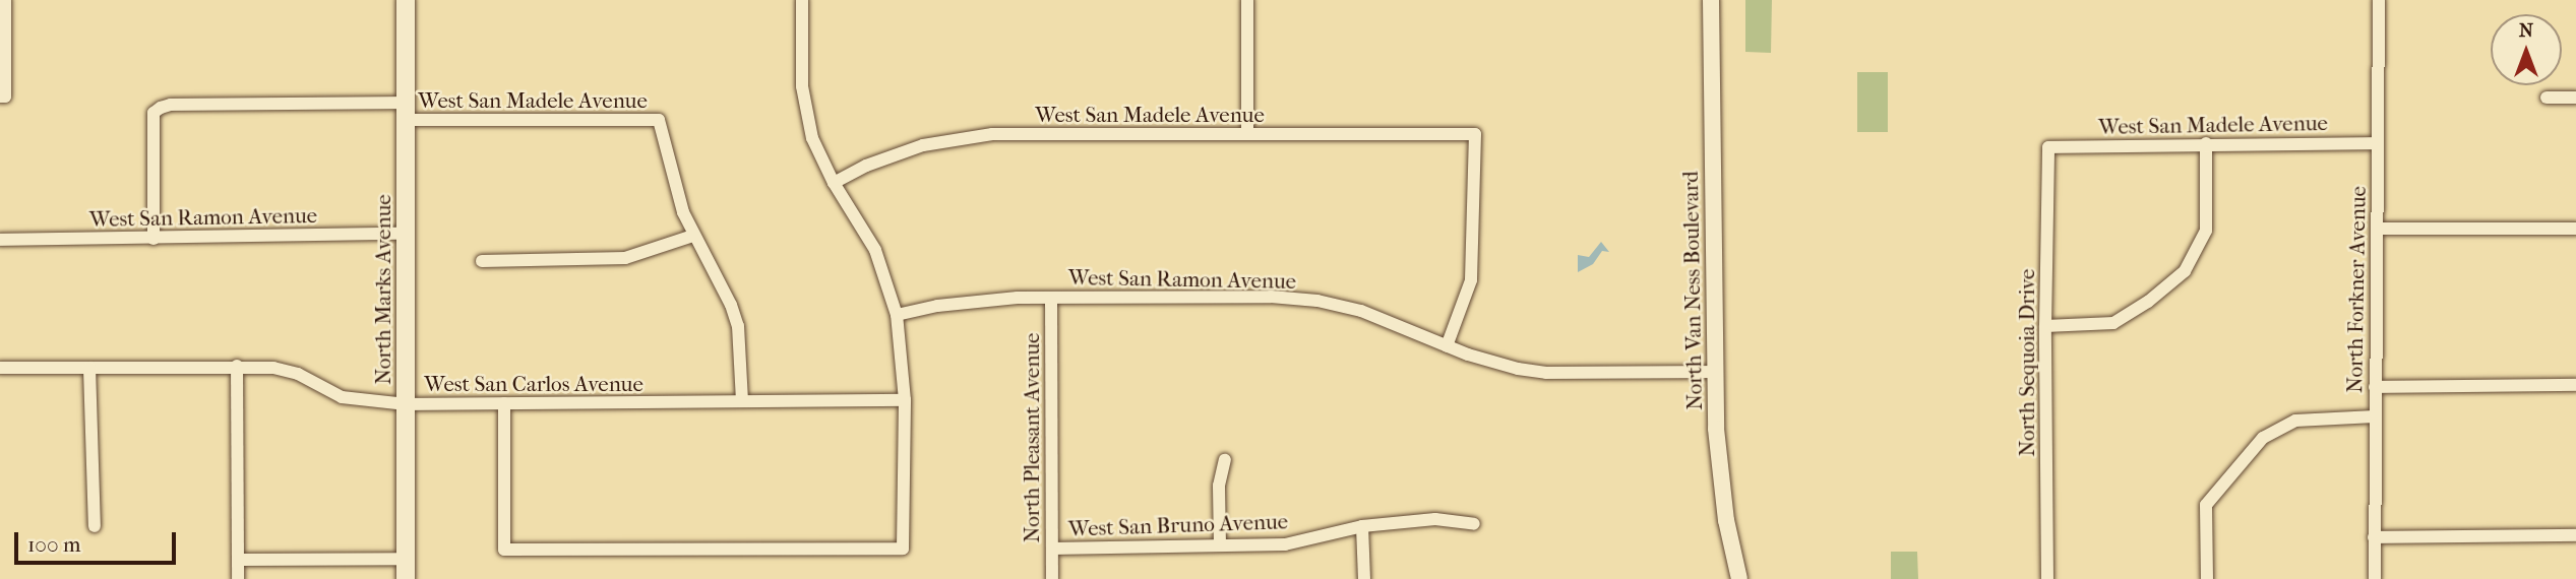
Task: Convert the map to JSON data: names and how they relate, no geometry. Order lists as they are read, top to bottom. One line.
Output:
{"streets":{"main road":["North Marks Avenue"],"street":["West San Madele Avenue","West San Ramon Avenue","North Forkner Avenue","North Van Ness Boulevard","North Sequoia Drive","West San Carlos Avenue","North Pleasant Avenue","West San Bruno Avenue"]},"crossings":[["West San Madele Avenue","West San Ramon Avenue"],["West San Madele Avenue","North Marks Avenue"],["West San Madele Avenue","North Forkner Avenue"],["West San Madele Avenue","North Sequoia Drive"],["West San Ramon Avenue","North Marks Avenue"],["West San Ramon Avenue","North Van Ness Boulevard"],["West San Ramon Avenue","North Pleasant Avenue"],["North Marks Avenue","West San Carlos Avenue"],["North Pleasant Avenue","West San Bruno Avenue"]],"scale_bar":"100 m","north":"top"}
